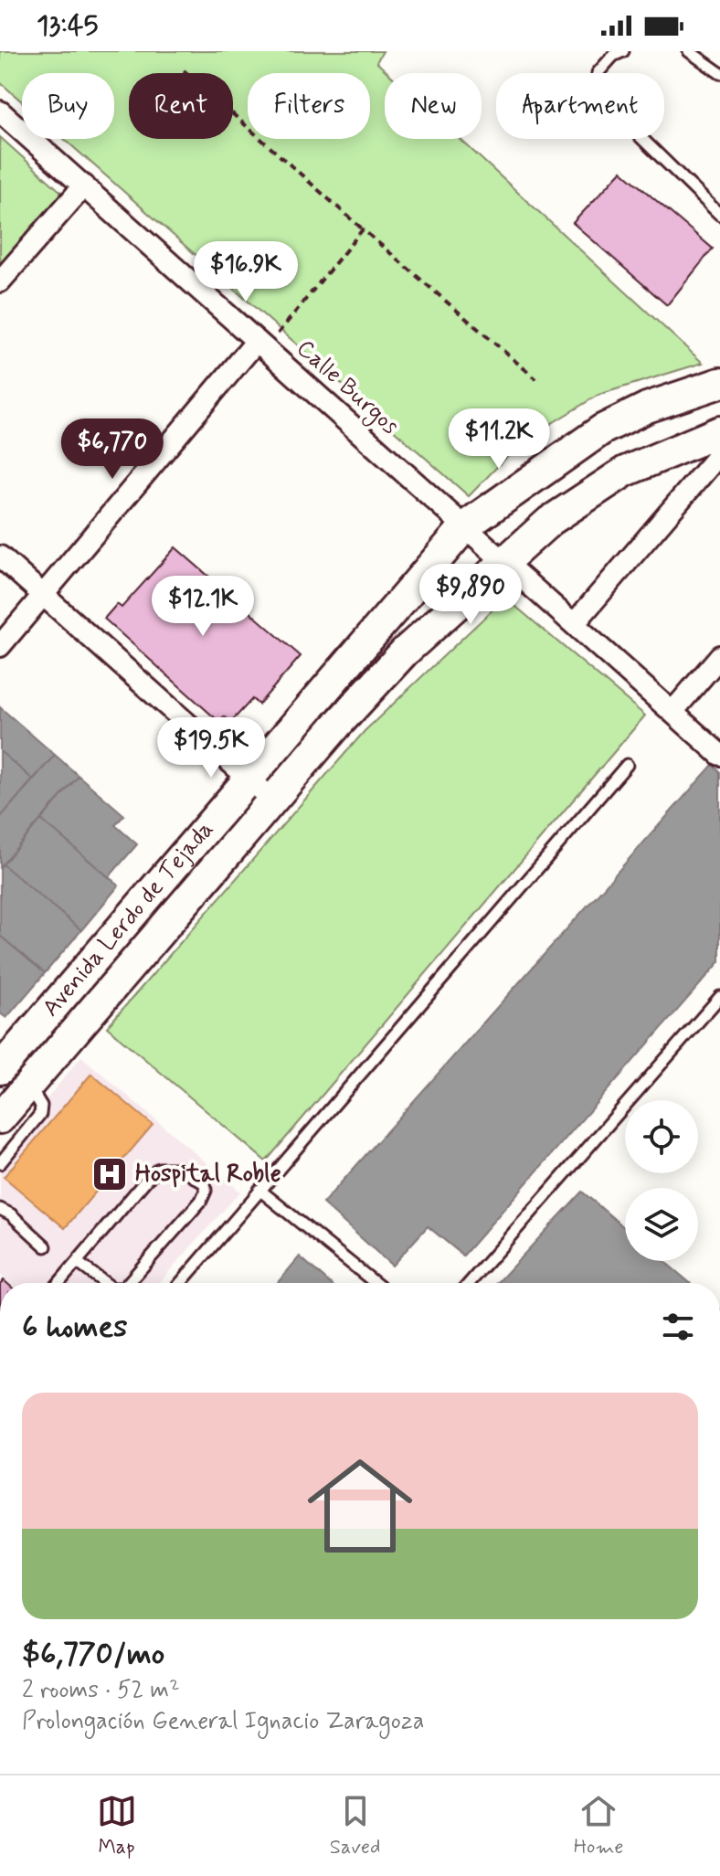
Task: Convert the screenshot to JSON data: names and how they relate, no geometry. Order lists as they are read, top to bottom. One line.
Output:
{"streets":{"street":["Calle Burgos","Avenida Lerdo de Tejada"]},"crossings":[["Calle Burgos","Avenida Lerdo de Tejada"]],"places":{"hospital":["Hospital Roble"]},"page":{"status":"13:45","chip":["Buy","Rent","Filters","New","Apartment"],"price":["$16.9K","$11.2K","$6,770","$9,890","$12.1K","$19.5K"],"heading":"6 homes","list":[{"name":"$6,770/mo","note":"2 rooms · 52 m² · Prolongación General Ignacio Zaragoza"}],"tabs":["Map","Saved","Home"]}}
